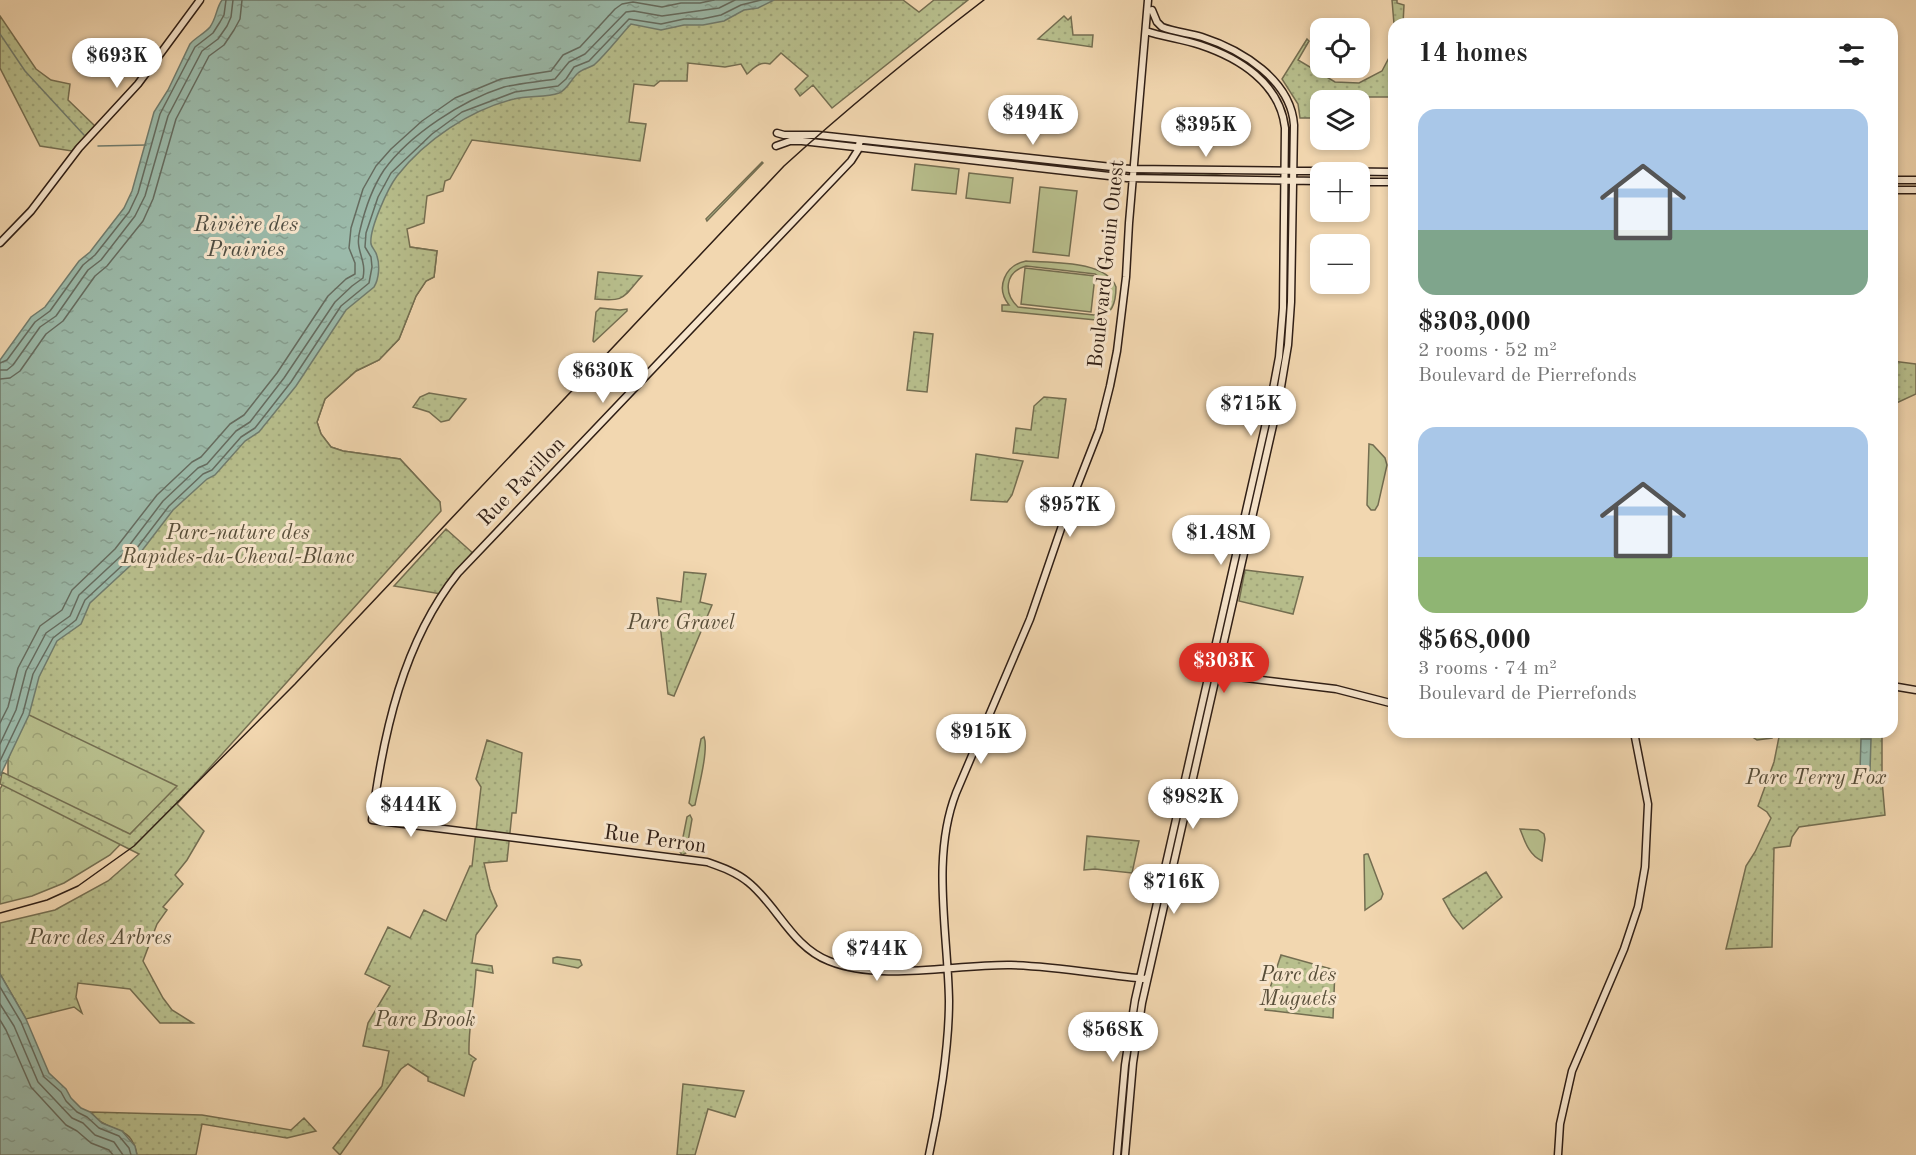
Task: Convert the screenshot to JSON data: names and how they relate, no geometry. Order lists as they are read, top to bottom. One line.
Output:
{"streets":{"street":["Boulevard Gouin Ouest","Rue Pavillon","Rue Perron"]},"crossings":[["Boulevard Gouin Ouest","Rue Perron"],["Rue Pavillon","Rue Perron"]],"water":["Rivière des Prairies"],"parks":["Parc-nature des Rapides-du-Cheval-Blanc","Parc Gravel","Parc Terry Fox","Parc des Arbres","Parc des Muguets","Parc Brook"],"page":{"map_buttons":["+","−"],"heading":"14 homes","price":["$693K","$494K","$395K","$630K","$715K","$957K","$1.48M","$303K","$915K","$982K","$444K","$716K","$744K","$568K"],"list":[{"name":"$303,000","note":"2 rooms · 52 m² · Boulevard de Pierrefonds"},{"name":"$568,000","note":"3 rooms · 74 m² · Boulevard de Pierrefonds"}]}}
